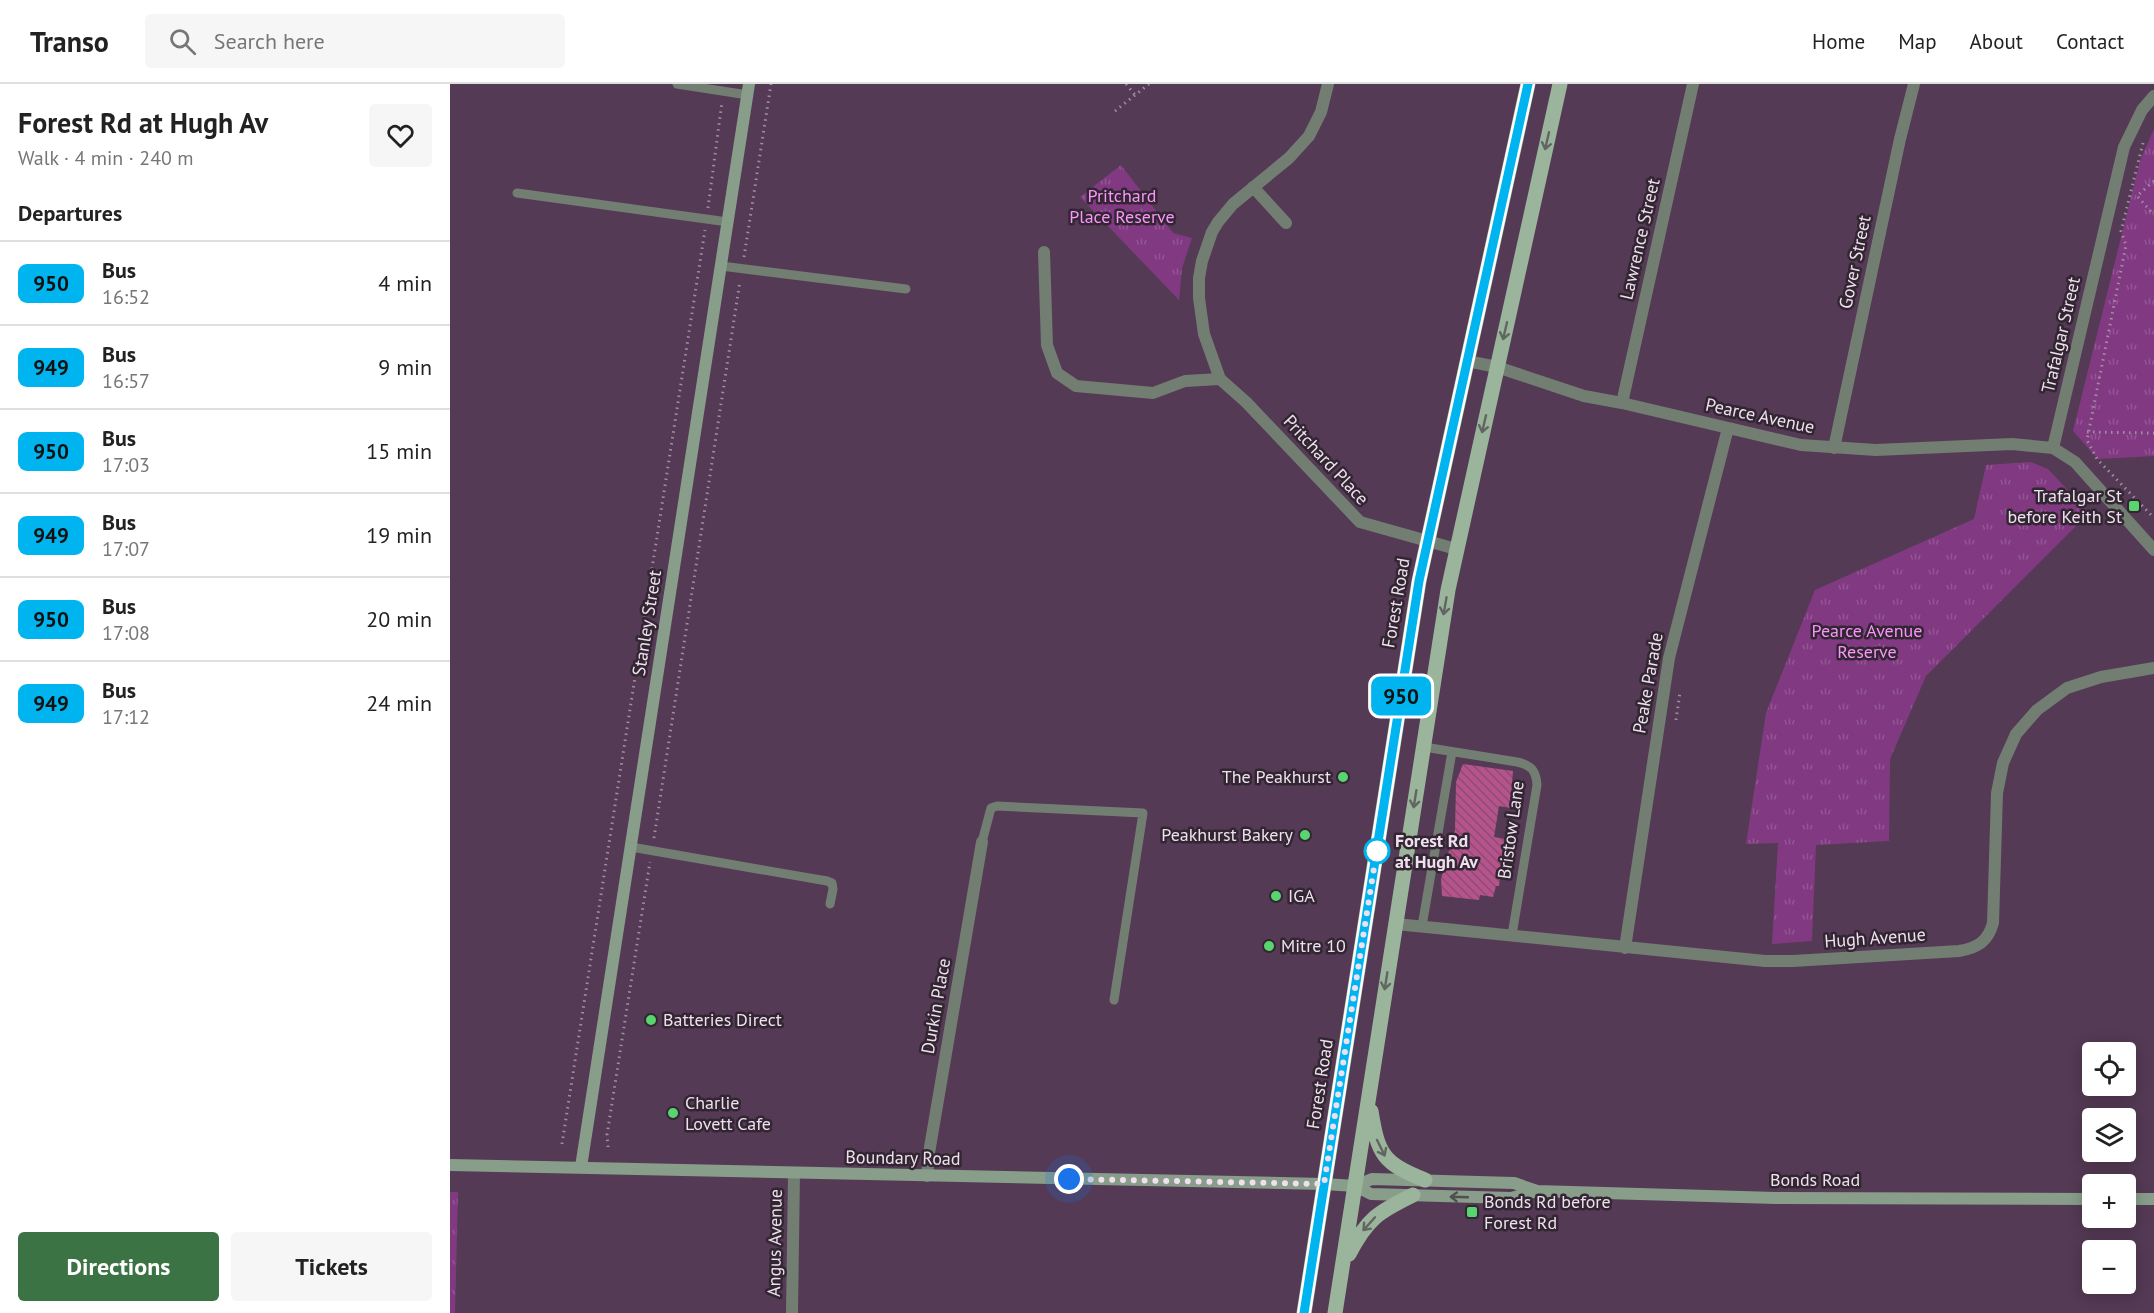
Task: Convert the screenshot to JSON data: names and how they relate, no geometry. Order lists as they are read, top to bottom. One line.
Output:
{"streets":{"main road":["Forest Road","Stanley Street","Boundary Road","Bonds Road"],"street":["Lawrence Street","Gover Street","Trafalgar Street","Pearce Avenue","Pritchard Place","Peake Parade","Hugh Avenue","Durkin Place","Angus Avenue"],"lane":["Bristow Lane"]},"crossings":[["Lawrence Street","Pearce Avenue"],["Gover Street","Pearce Avenue"],["Trafalgar Street","Pearce Avenue"],["Pearce Avenue","Forest Road"],["Pearce Avenue","Peake Parade"],["Pritchard Place","Forest Road"],["Forest Road","Boundary Road"],["Stanley Street","Boundary Road"],["Peake Parade","Hugh Avenue"],["Bristow Lane","Hugh Avenue"],["Durkin Place","Boundary Road"],["Boundary Road","Bonds Road"],["Boundary Road","Angus Avenue"]],"parks":["Pritchard Place Reserve","Pearce Avenue Reserve"],"places":{"transit":["Trafalgar St before Keith St","Bonds Rd before Forest Rd"],"other":["The Peakhurst","Peakhurst Bakery","Forest Rd at Hugh Av","IGA","Mitre 10","Batteries Direct","Charlie Lovett Cafe"]},"lines":["bus line 950"],"page":{"header":"Transo","search":"Search here","nav":["Home","Map","About","Contact"],"heading":[["Forest Rd at Hugh Av","Walk · 4 min · 240 m"],"Departures"],"on_map":"950","list":[{"mark":"950","name":"Bus","note":"16:52","value":"4 min"},{"mark":"949","name":"Bus","note":"16:57","value":"9 min"},{"mark":"950","name":"Bus","note":"17:03","value":"15 min"},{"mark":"949","name":"Bus","note":"17:07","value":"19 min"},{"mark":"950","name":"Bus","note":"17:08","value":"20 min"},{"mark":"949","name":"Bus","note":"17:12","value":"24 min"}],"map_buttons":["+","−"],"buttons":["Directions","Tickets"]}}
